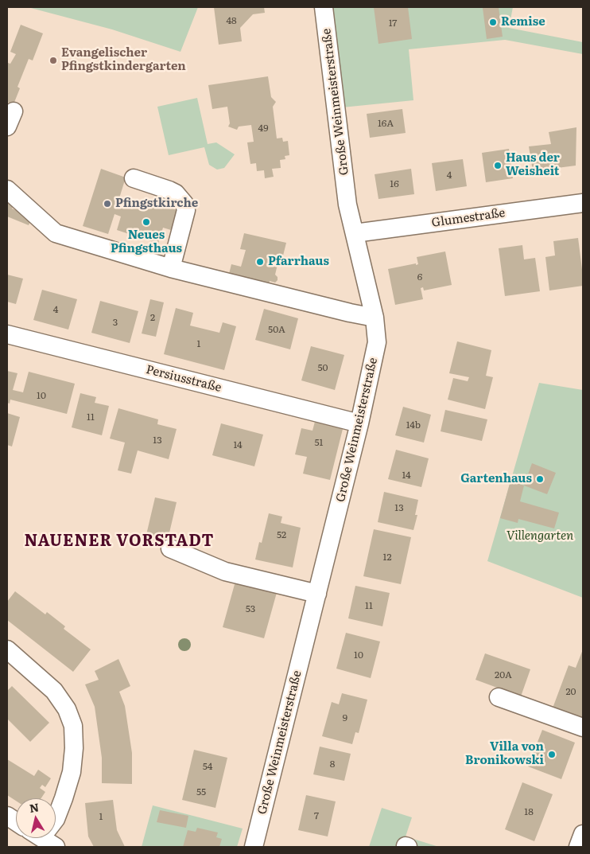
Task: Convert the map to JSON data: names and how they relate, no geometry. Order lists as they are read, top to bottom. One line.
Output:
{"streets":{"street":["Große Weinmeisterstraße","Glumestraße","Persiusstraße"]},"crossings":[["Große Weinmeisterstraße","Glumestraße"],["Große Weinmeisterstraße","Persiusstraße"]],"districts":["NAUENER VORSTADT"],"parks":["Villengarten"],"places":["Remise","Evangelischer Pfingstkindergarten","Haus der Weisheit","Pfingstkirche","Neues Pfingsthaus","Pfarrhaus","Gartenhaus","Villa von Bronikowski"],"house_numbers":["48","17","16A","49","4","16","6","4","2","3","50A","1","50","10","11","14b","13","51","14","14","13","52","12","11","53","10","20A","20","9","8","54","55","18","7","1"],"north":"top"}
